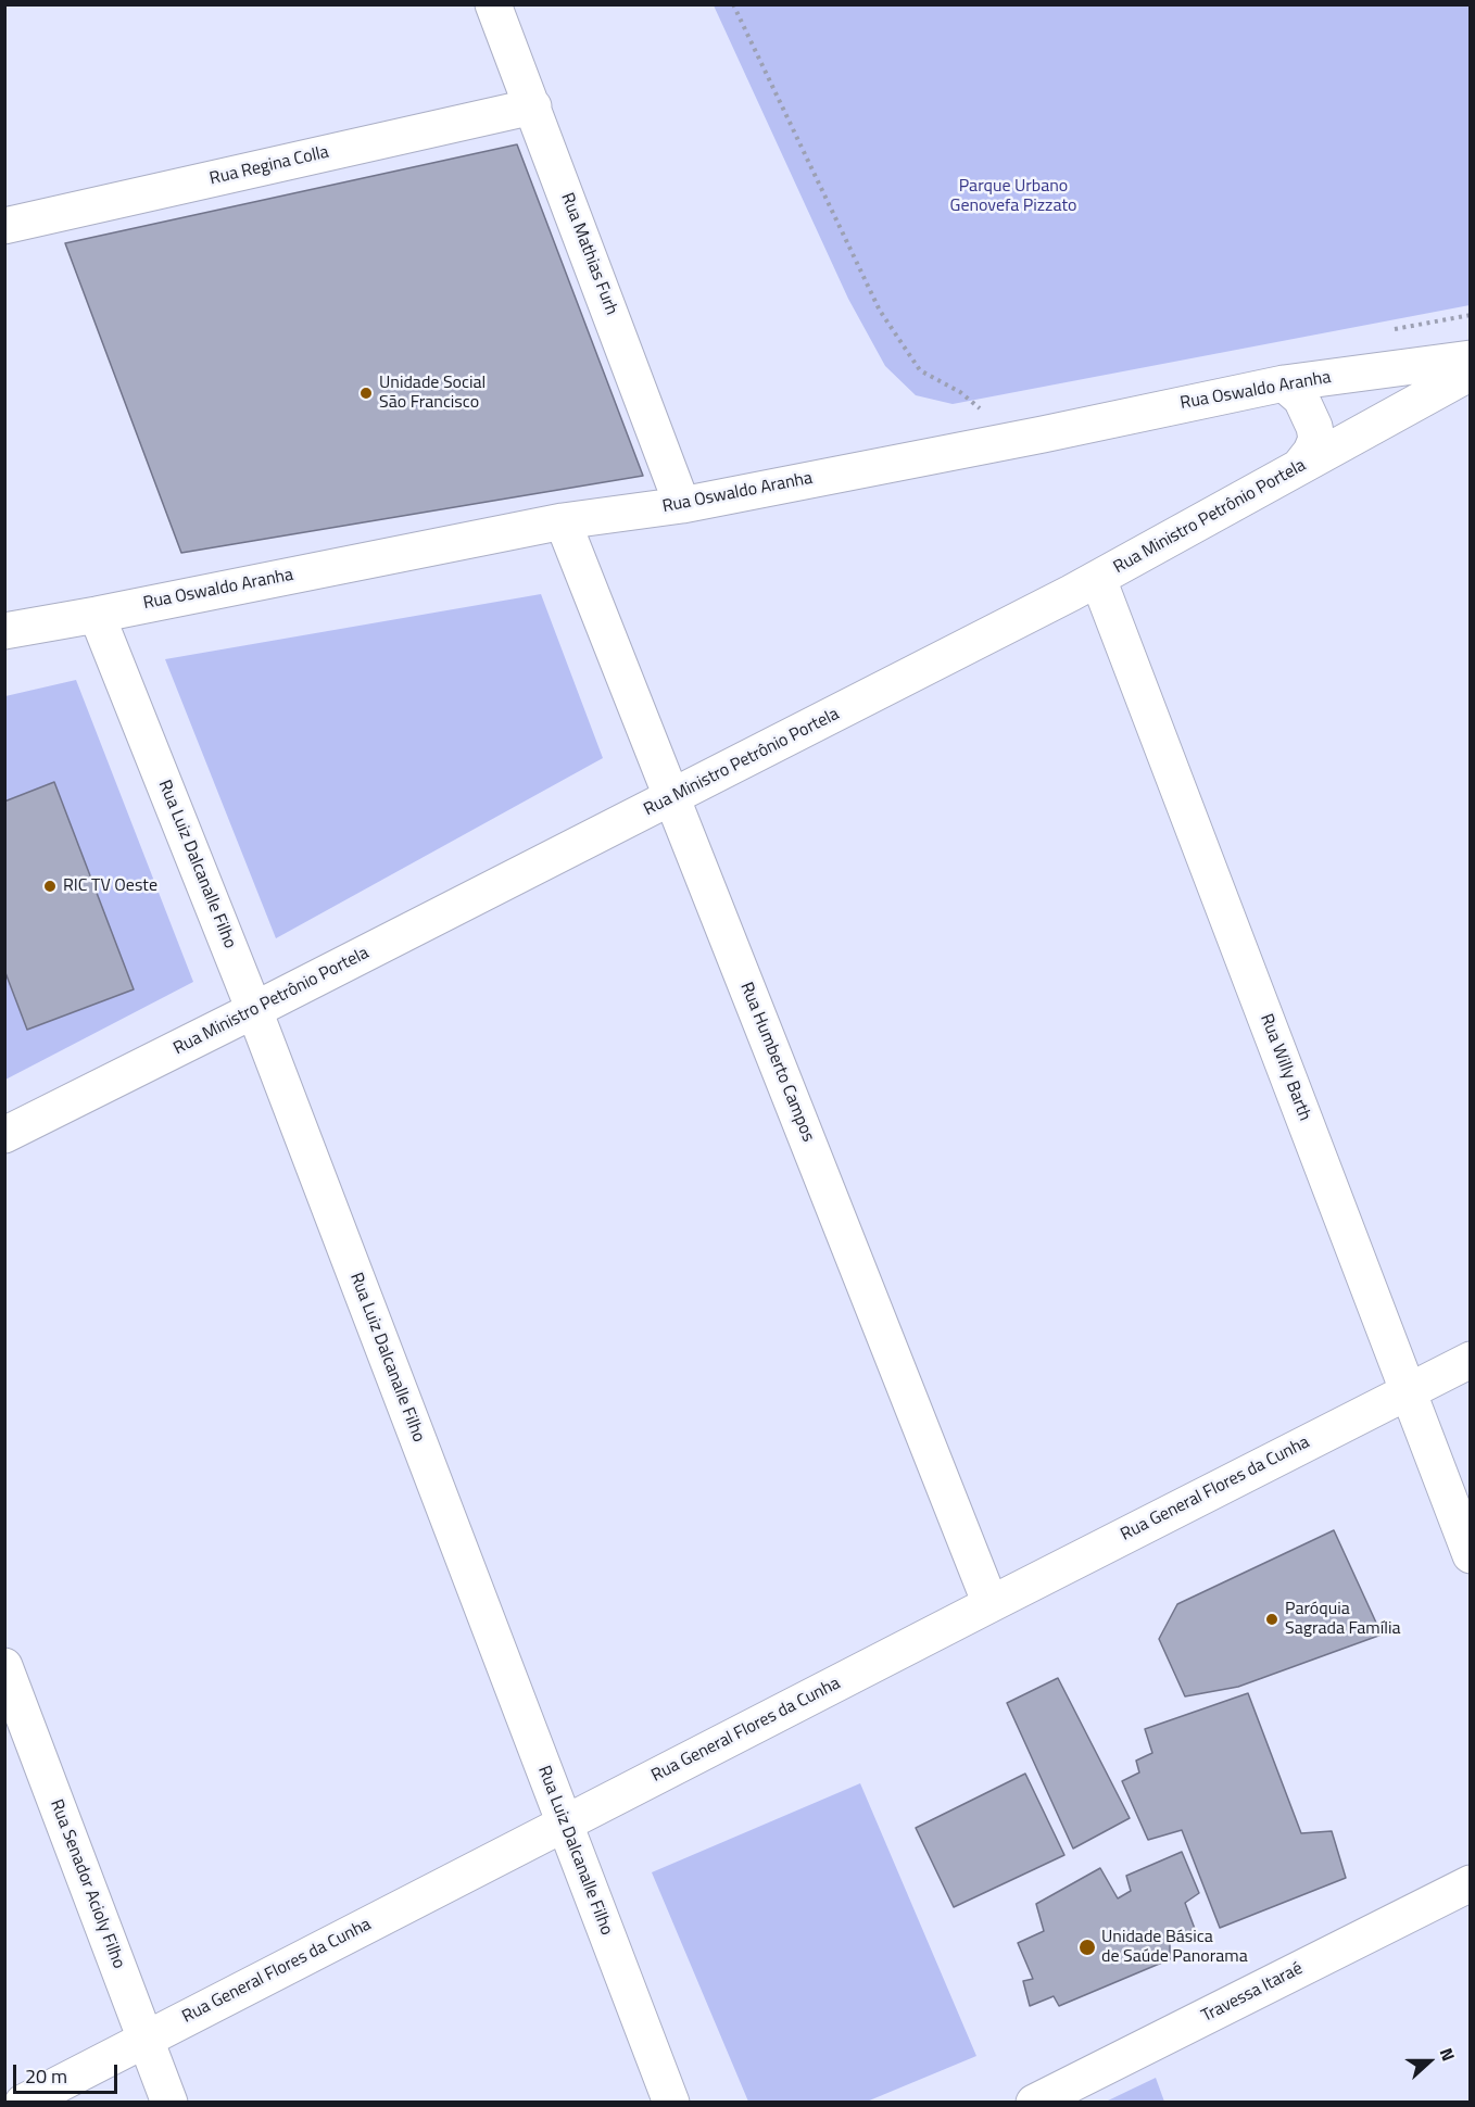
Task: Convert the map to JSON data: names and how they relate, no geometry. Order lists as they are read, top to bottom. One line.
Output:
{"streets":{"street":["Rua Regina Colla","Rua Mathias Furh","Rua Oswaldo Aranha","Rua Ministro Petrônio Portela","Rua Luiz Dalcanalle Filho","Rua Humberto Campos","Rua Willy Barth","Rua General Flores da Cunha","Rua Senador Acioly Filho","Travessa Itaraé"]},"crossings":[["Rua Regina Colla","Rua Mathias Furh"],["Rua Mathias Furh","Rua Oswaldo Aranha"],["Rua Oswaldo Aranha","Rua Luiz Dalcanalle Filho"],["Rua Oswaldo Aranha","Rua Humberto Campos"],["Rua Ministro Petrônio Portela","Rua Luiz Dalcanalle Filho"],["Rua Ministro Petrônio Portela","Rua Humberto Campos"],["Rua Ministro Petrônio Portela","Rua Willy Barth"],["Rua Luiz Dalcanalle Filho","Rua General Flores da Cunha"],["Rua Humberto Campos","Rua General Flores da Cunha"],["Rua Willy Barth","Rua General Flores da Cunha"],["Rua General Flores da Cunha","Rua Senador Acioly Filho"]],"parks":["Parque Urbano Genovefa Pizzato"],"places":["Unidade Social São Francisco","RIC TV Oeste","Paróquia Sagrada Família","Unidade Básica de Saúde Panorama"],"scale_bar":"20 m","north":"right"}
